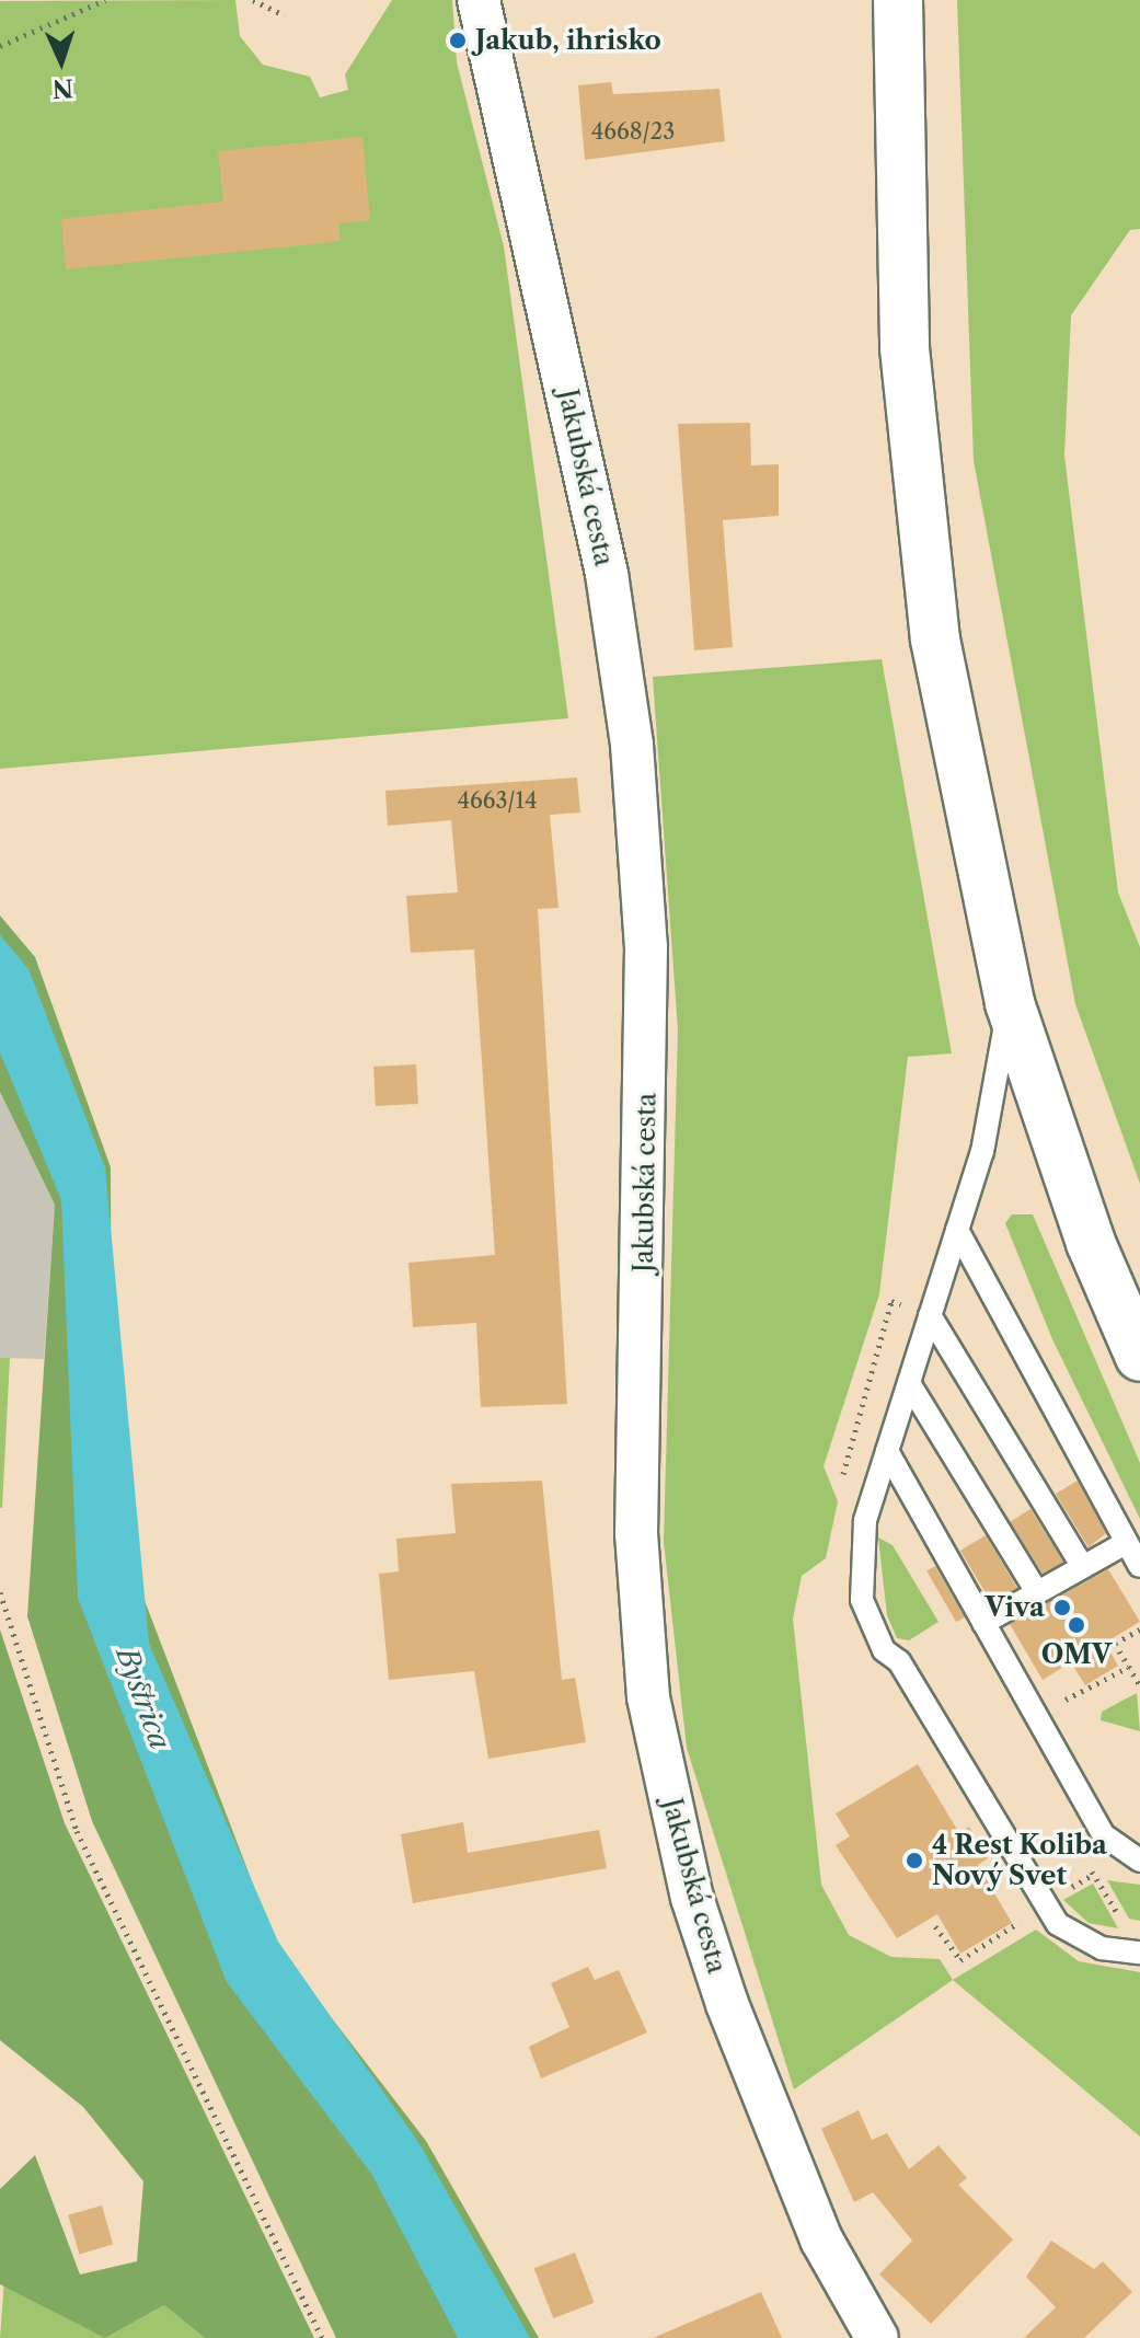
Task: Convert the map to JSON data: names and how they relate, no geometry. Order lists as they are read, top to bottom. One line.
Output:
{"streets":{"street":["Jakubská cesta"]},"water":["Bystrica"],"places":["Jakub, ihrisko","Viva","OMV","4 Rest Koliba Nový Svet"],"house_numbers":["4668/23","4663/14"],"north":"bottom"}
